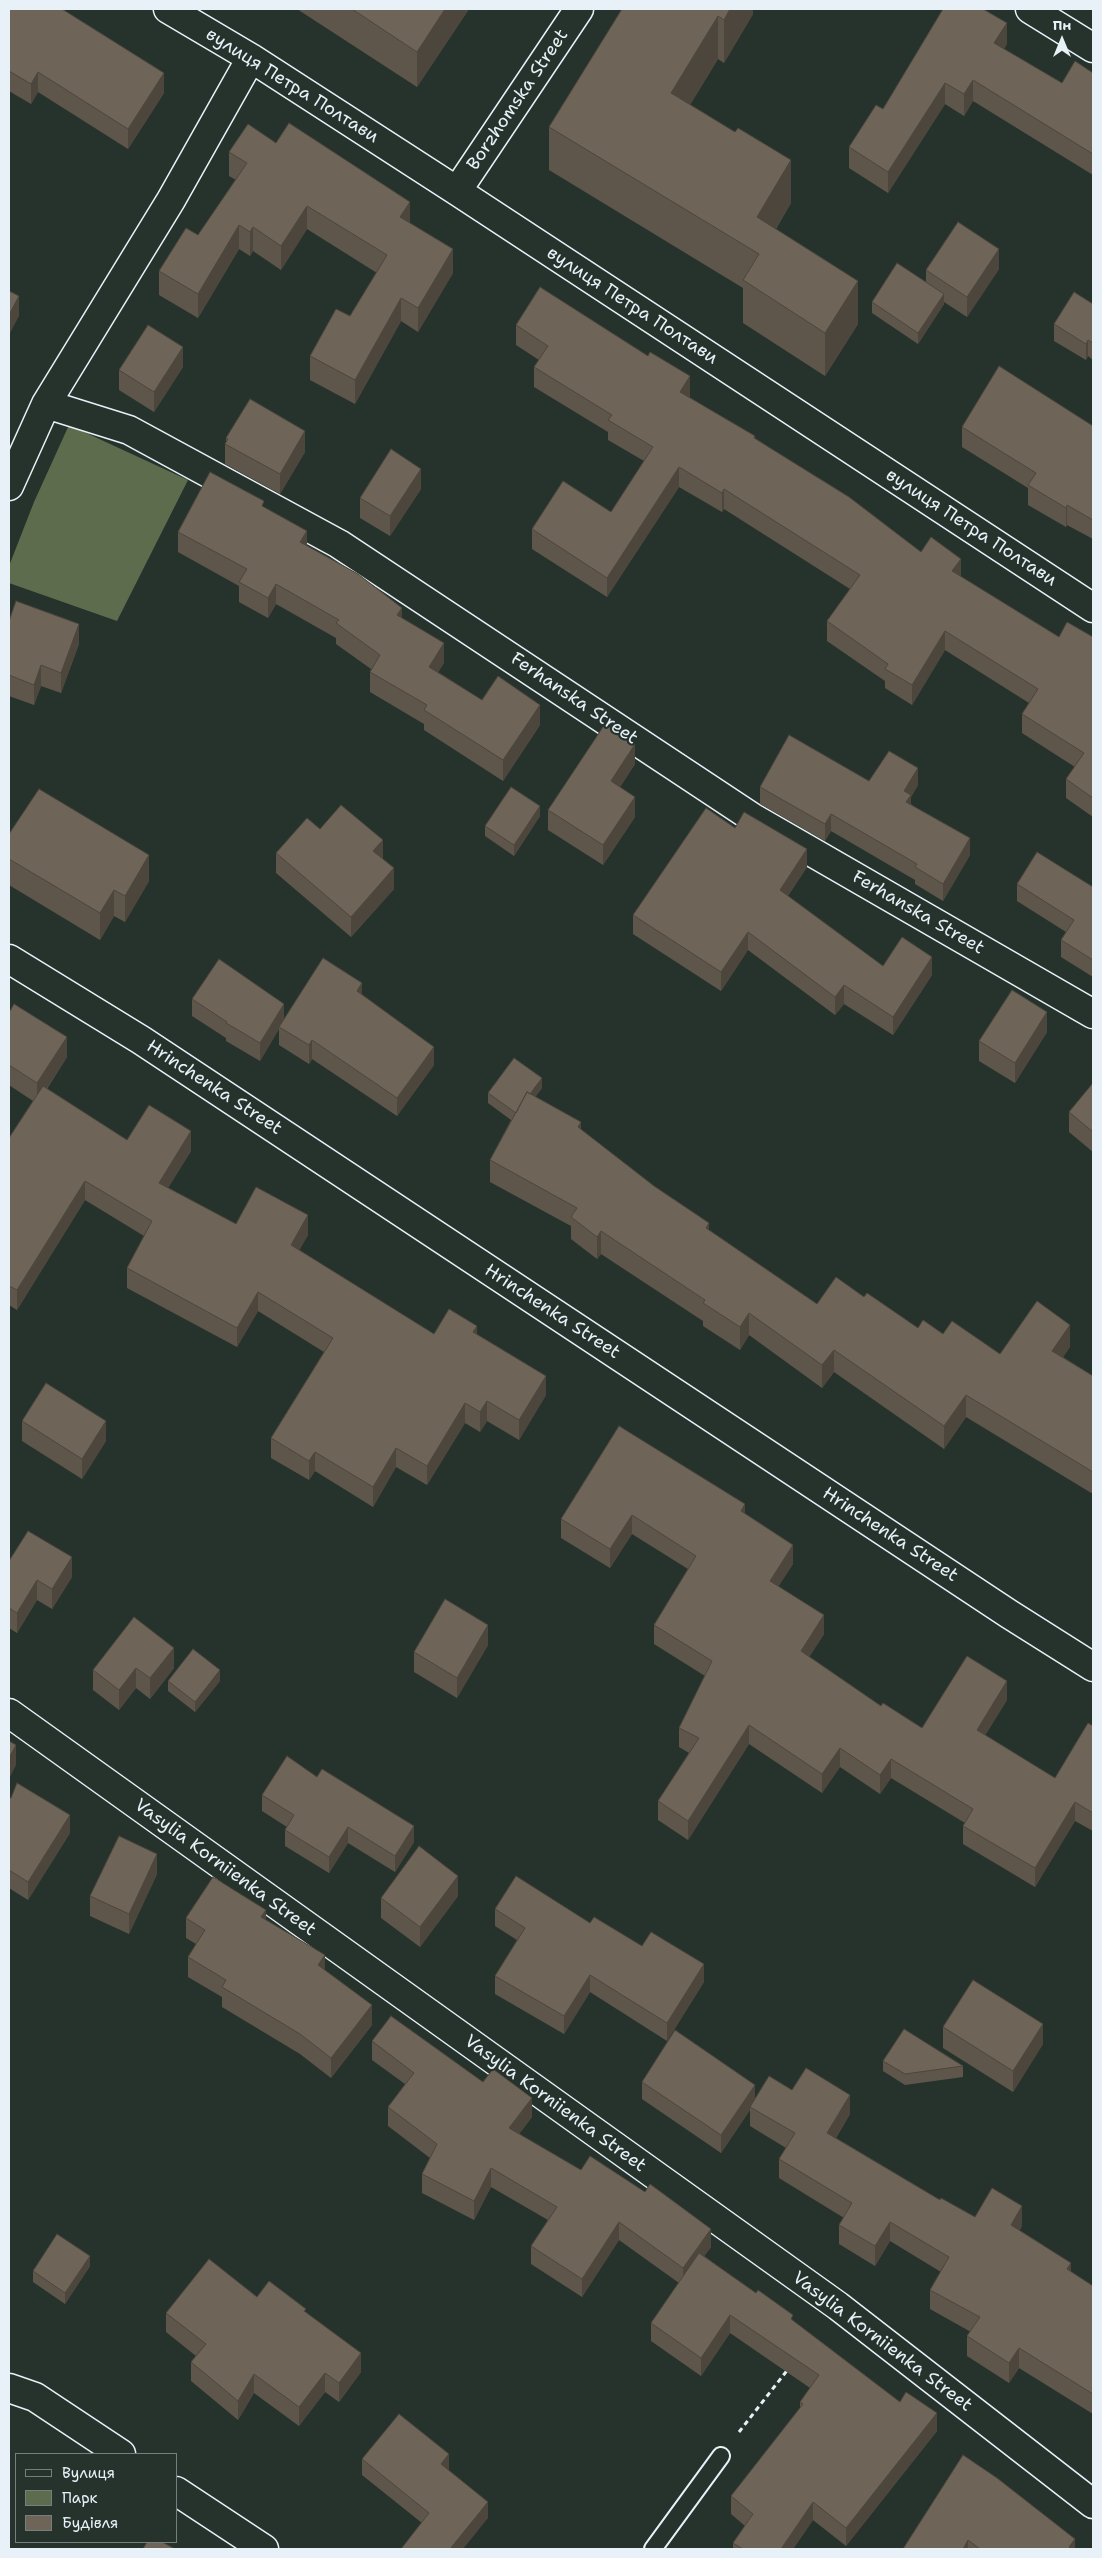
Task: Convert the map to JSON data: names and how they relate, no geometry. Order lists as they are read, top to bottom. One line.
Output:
{"streets":{"street":["вулиця Петра Полтави","Borzhomska Street","Ferhanska Street","Hrinchenka Street","Vasylia Korniienka Street"]},"crossings":[["вулиця Петра Полтави","Borzhomska Street"]],"legend":["Вулиця","Парк","Будівля"],"north":"top"}
